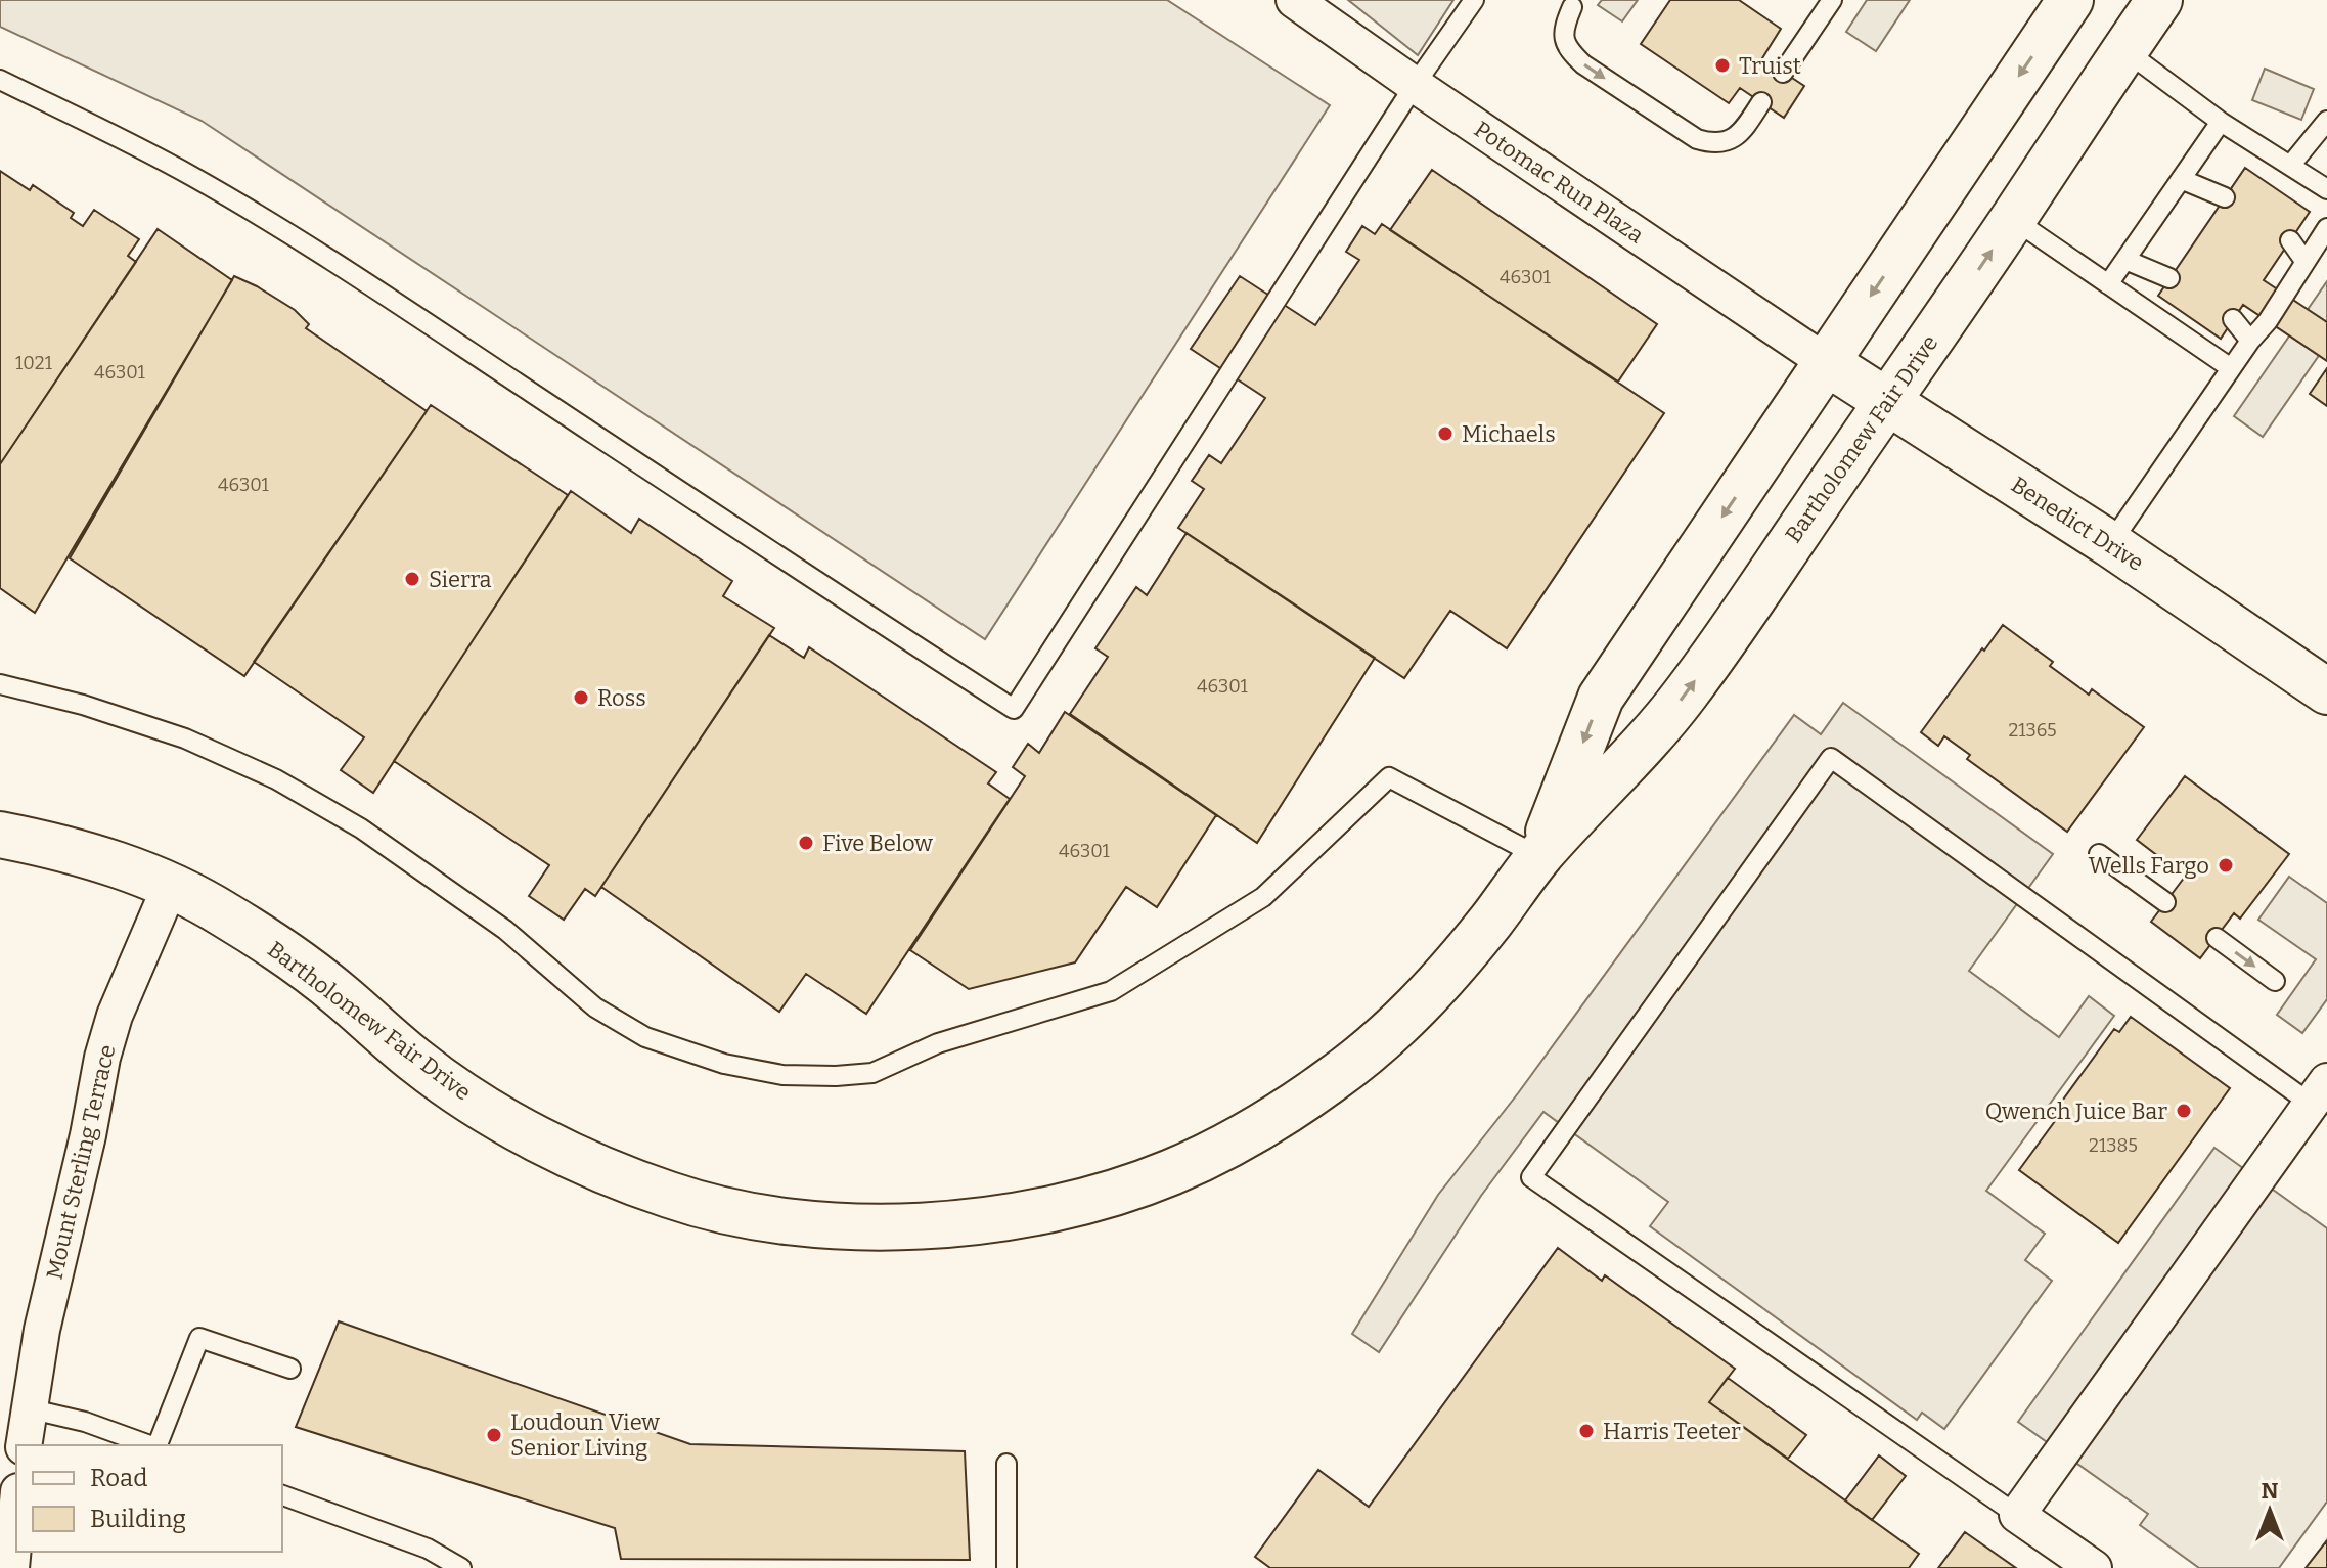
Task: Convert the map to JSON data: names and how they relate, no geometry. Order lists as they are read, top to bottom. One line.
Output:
{"streets":{"street":["Potomac Run Plaza","Bartholomew Fair Drive","Benedict Drive","Mount Sterling Terrace"]},"crossings":[["Potomac Run Plaza","Bartholomew Fair Drive"],["Potomac Run Plaza","Benedict Drive"],["Bartholomew Fair Drive","Benedict Drive"],["Bartholomew Fair Drive","Mount Sterling Terrace"]],"places":["Truist","Michaels","Sierra","Ross","Five Below","Wells Fargo","Qwench Juice Bar","Harris Teeter","Loudoun View Senior Living"],"house_numbers":["46301","1021","46301","46301","46301","21365","46301","21385"],"legend":["Road","Building"],"north":"top"}
